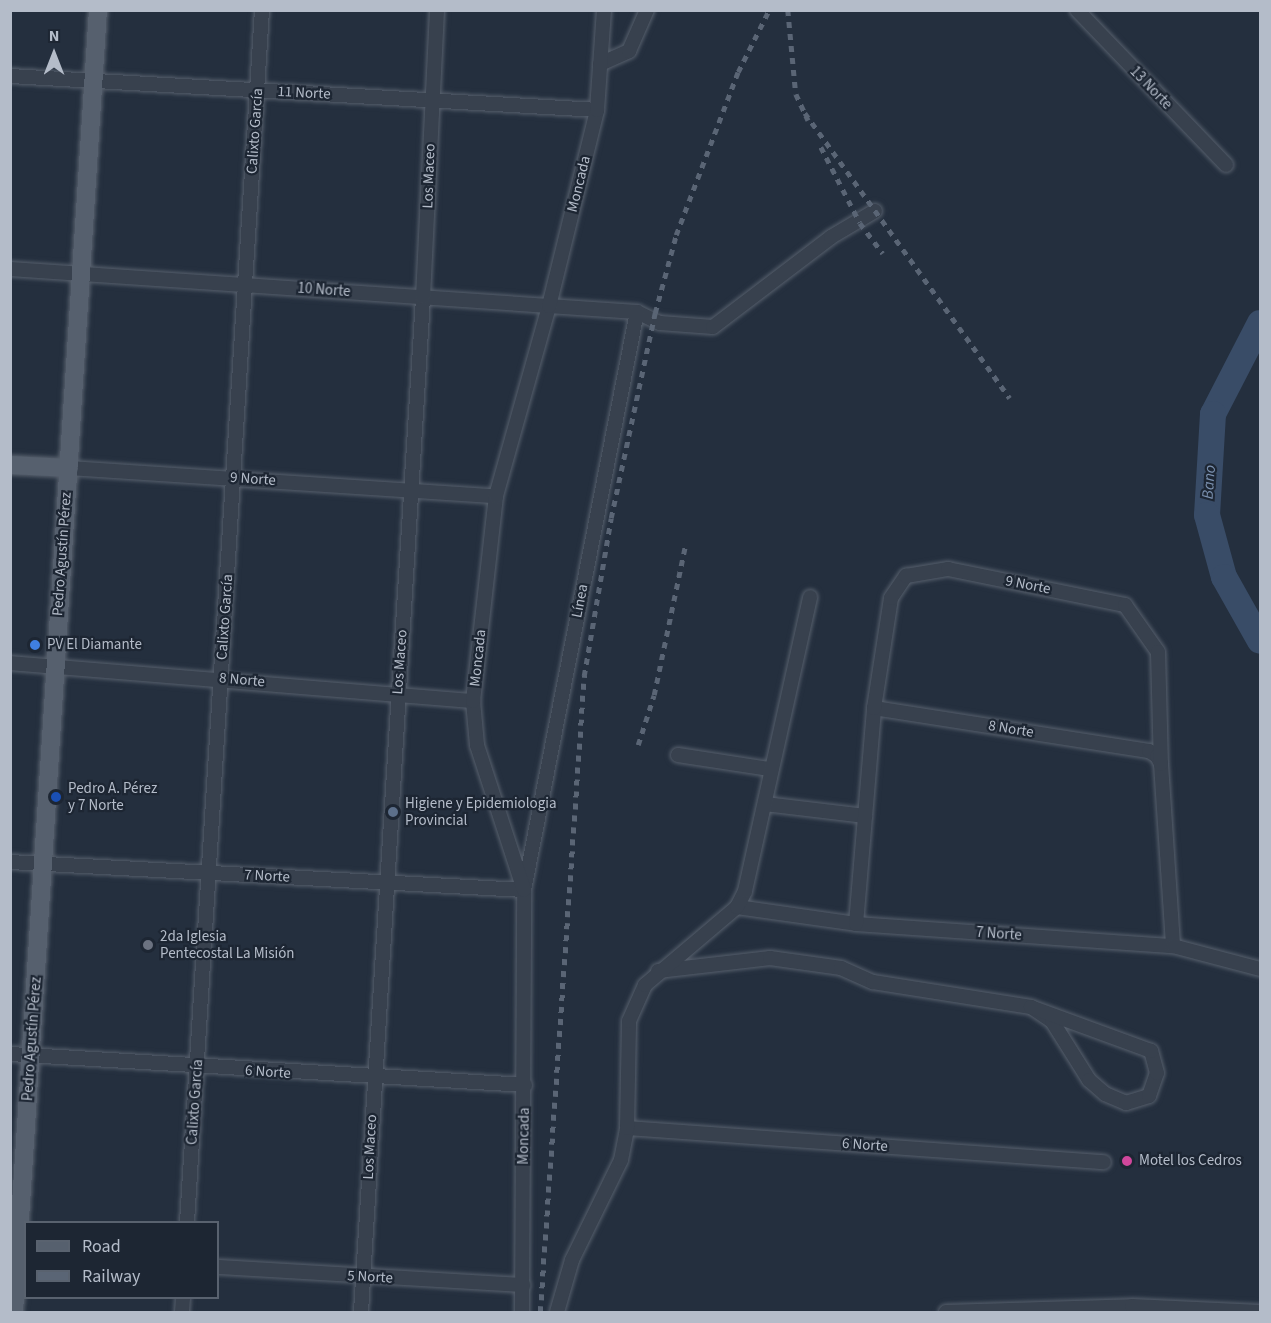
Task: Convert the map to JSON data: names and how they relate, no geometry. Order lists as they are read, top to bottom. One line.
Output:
{"streets":{"main road":["9 Norte","Pedro Agustín Pérez"],"street":["13 Norte","11 Norte","Calixto García","Los Maceo","Moncada","10 Norte","Línea","8 Norte","7 Norte","6 Norte","5 Norte"]},"crossings":[["11 Norte","Calixto García"],["11 Norte","Los Maceo"],["11 Norte","Moncada"],["11 Norte","Pedro Agustín Pérez"],["Calixto García","10 Norte"],["Calixto García","9 Norte"],["Calixto García","8 Norte"],["Calixto García","7 Norte"],["Calixto García","6 Norte"],["Los Maceo","10 Norte"],["Los Maceo","9 Norte"],["Los Maceo","8 Norte"],["Los Maceo","7 Norte"],["Los Maceo","6 Norte"],["Los Maceo","5 Norte"],["Moncada","10 Norte"],["Moncada","9 Norte"],["Moncada","Línea"],["Moncada","8 Norte"],["Moncada","7 Norte"],["Moncada","6 Norte"],["Moncada","5 Norte"],["10 Norte","Pedro Agustín Pérez"],["10 Norte","Línea"],["9 Norte","Pedro Agustín Pérez"],["9 Norte","8 Norte"],["9 Norte","7 Norte"],["Pedro Agustín Pérez","8 Norte"],["Pedro Agustín Pérez","7 Norte"],["Pedro Agustín Pérez","6 Norte"],["Línea","7 Norte"]],"water":["Bano"],"places":["PV El Diamante","Pedro A. Pérez y 7 Norte","Higiene y Epidemiologia Provincial","2da Iglesia Pentecostal La Misión","Motel los Cedros"],"legend":["Road","Railway"],"north":"top"}
